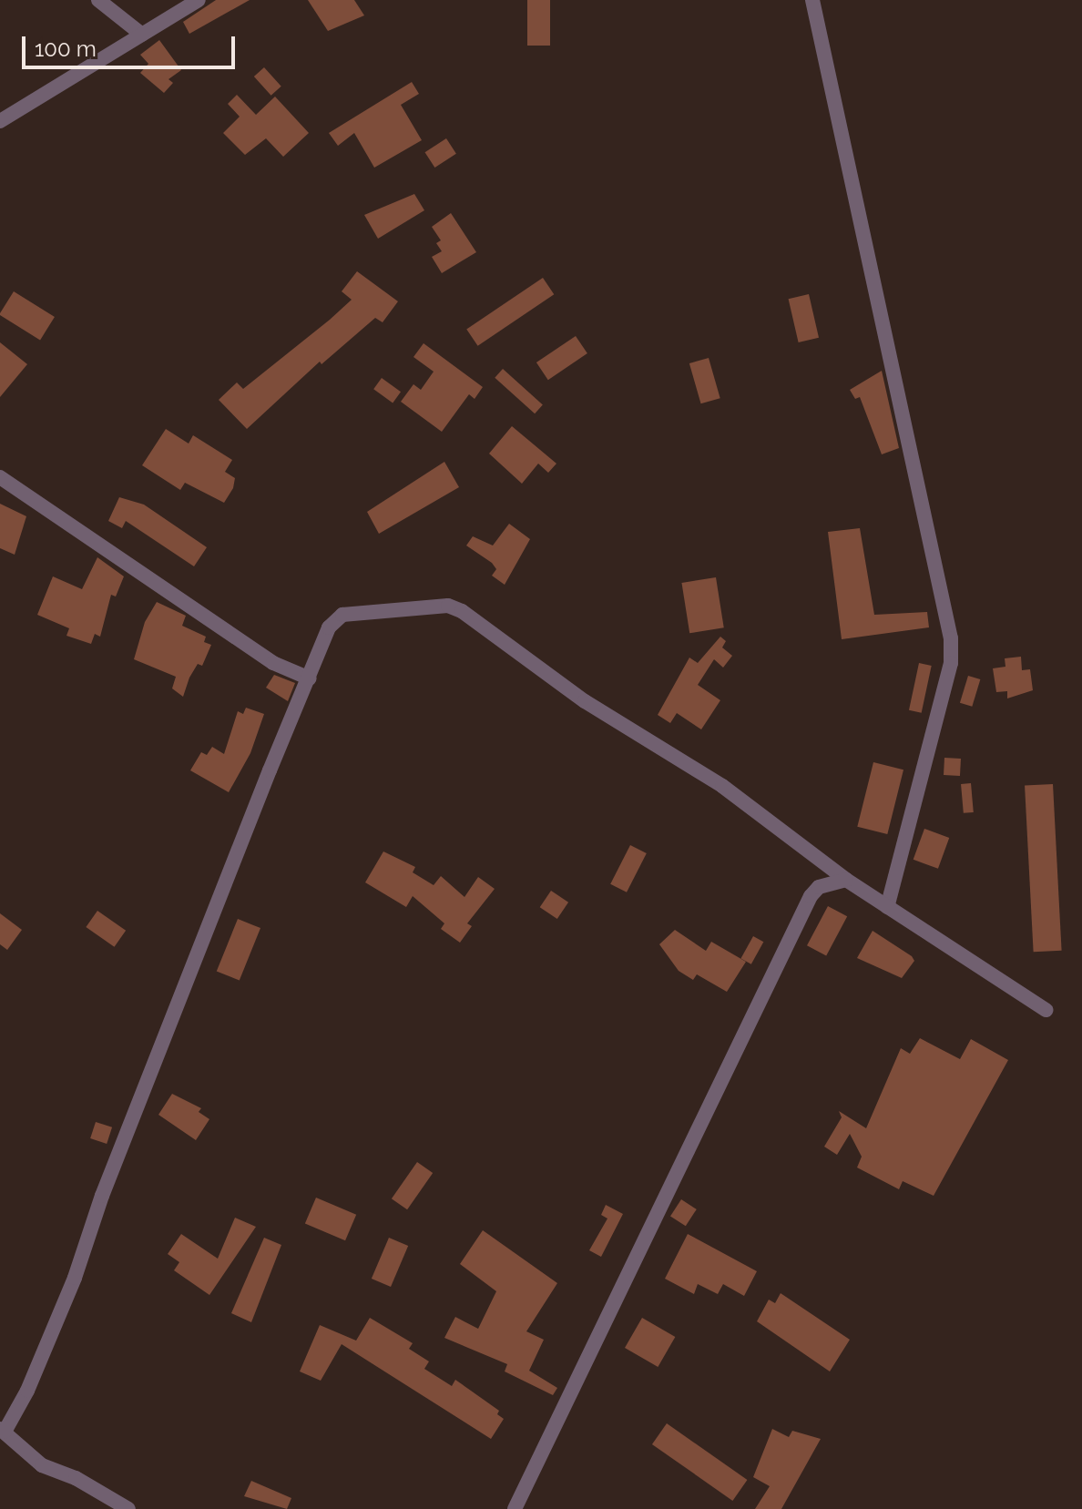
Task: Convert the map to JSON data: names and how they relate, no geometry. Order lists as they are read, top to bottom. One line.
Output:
{"scale_bar":"100 m"}
